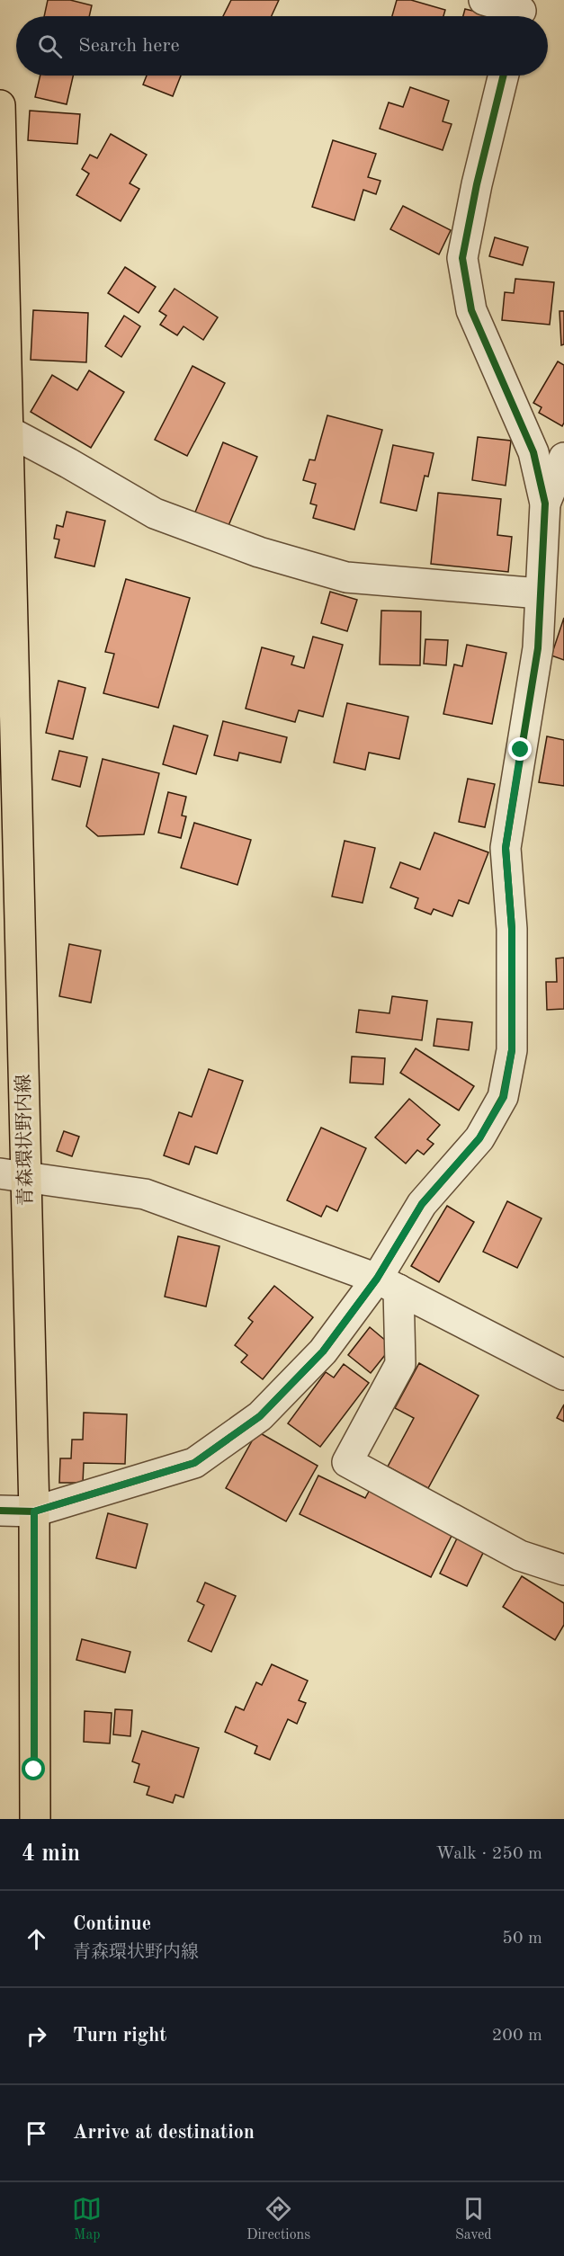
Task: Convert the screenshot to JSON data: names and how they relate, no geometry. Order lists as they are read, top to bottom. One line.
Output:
{"streets":{"main road":["青森環状野内線"]},"page":{"search":"Search here","heading":["4 min","Walk · 250 m"],"list":[["Continue","青森環状野内線","50 m"],["Turn right","200 m"],"Arrive at destination"],"nav":["Map","Directions","Saved"]}}
